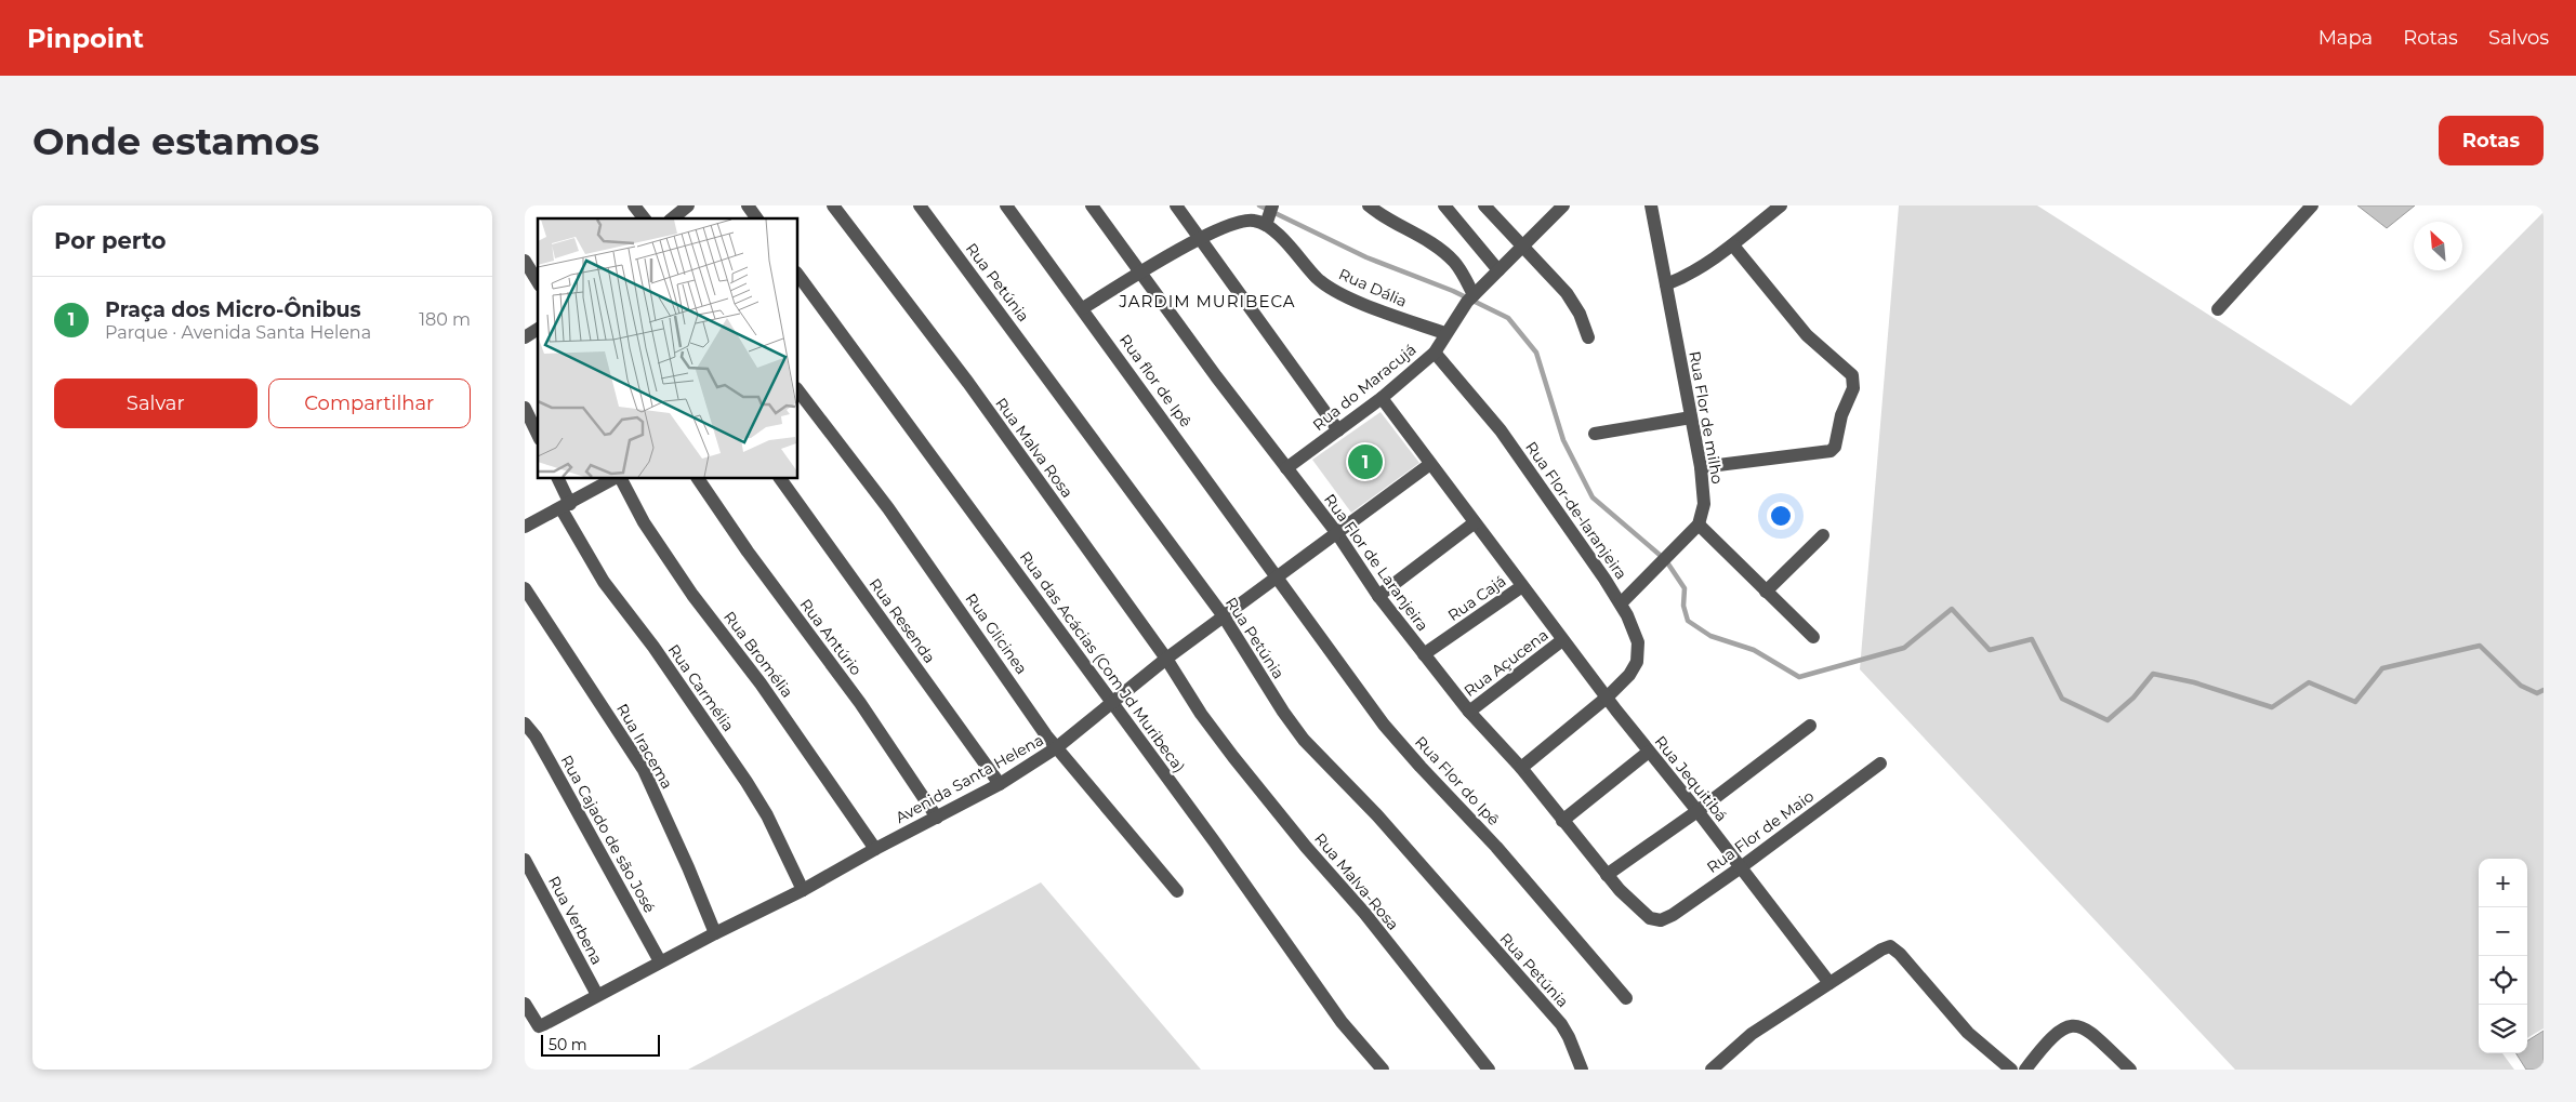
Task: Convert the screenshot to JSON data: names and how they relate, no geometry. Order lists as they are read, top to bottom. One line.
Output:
{"streets":{"street":["Rua Petúnia","Rua Dália","Rua flor de Ipê","Rua do Maracujá","Rua Flor de milho","Rua Malva Rosa","Rua Flor-de-laranjeira","Rua Flor de Laranjeira","Rua Cajá","Rua Resenda","Rua Glicinea","Rua Antúrio","Rua Bromélia","Rua das Acácias (Com Jd Muribeca)","Rua Açucena","Rua Carmélia","Rua Iracema","Avenida Santa Helena","Rua Jequitibá","Rua Flor do Ipê","Rua Flor de Maio","Rua Cajado de são José","Rua Malva-Rosa","Rua Verbena"]},"crossings":[["Rua Petúnia","Avenida Santa Helena"],["Rua Dália","Rua do Maracujá"],["Rua flor de Ipê","Avenida Santa Helena"],["Rua flor de Ipê","Rua Flor do Ipê"],["Rua do Maracujá","Rua Flor-de-laranjeira"],["Rua do Maracujá","Rua Flor de Laranjeira"],["Rua do Maracujá","Rua Jequitibá"],["Rua Malva Rosa","Avenida Santa Helena"],["Rua Malva Rosa","Rua Malva-Rosa"],["Rua Flor-de-laranjeira","Rua Flor de Laranjeira"],["Rua Flor-de-laranjeira","Rua Jequitibá"],["Rua Flor de Laranjeira","Rua Cajá"],["Rua Flor de Laranjeira","Rua Açucena"],["Rua Flor de Laranjeira","Avenida Santa Helena"],["Rua Flor de Laranjeira","Rua Flor de Maio"],["Rua Cajá","Rua Jequitibá"],["Rua Resenda","Avenida Santa Helena"],["Rua Glicinea","Avenida Santa Helena"],["Rua Antúrio","Avenida Santa Helena"],["Rua Bromélia","Avenida Santa Helena"],["Rua das Acácias (Com Jd Muribeca)","Avenida Santa Helena"],["Rua Açucena","Rua Jequitibá"],["Rua Carmélia","Avenida Santa Helena"],["Rua Iracema","Avenida Santa Helena"],["Avenida Santa Helena","Rua Jequitibá"],["Avenida Santa Helena","Rua Flor do Ipê"],["Avenida Santa Helena","Rua Cajado de são José"],["Avenida Santa Helena","Rua Verbena"],["Rua Jequitibá","Rua Flor de Maio"]],"districts":["JARDIM MURIBECA"],"scale_bar":"50 m","north":"top left","page":{"header":"Pinpoint","nav":["Mapa","Rotas","Salvos"],"buttons":["Rotas",["Salvar","Compartilhar"]],"title":"Onde estamos","heading":"Por perto","list":[{"mark":"1","name":"Praça dos Micro-Ônibus","note":"Parque · Avenida Santa Helena","value":"180 m"}],"pins":"1","map_buttons":["+","−"],"scale":"50 m"}}
